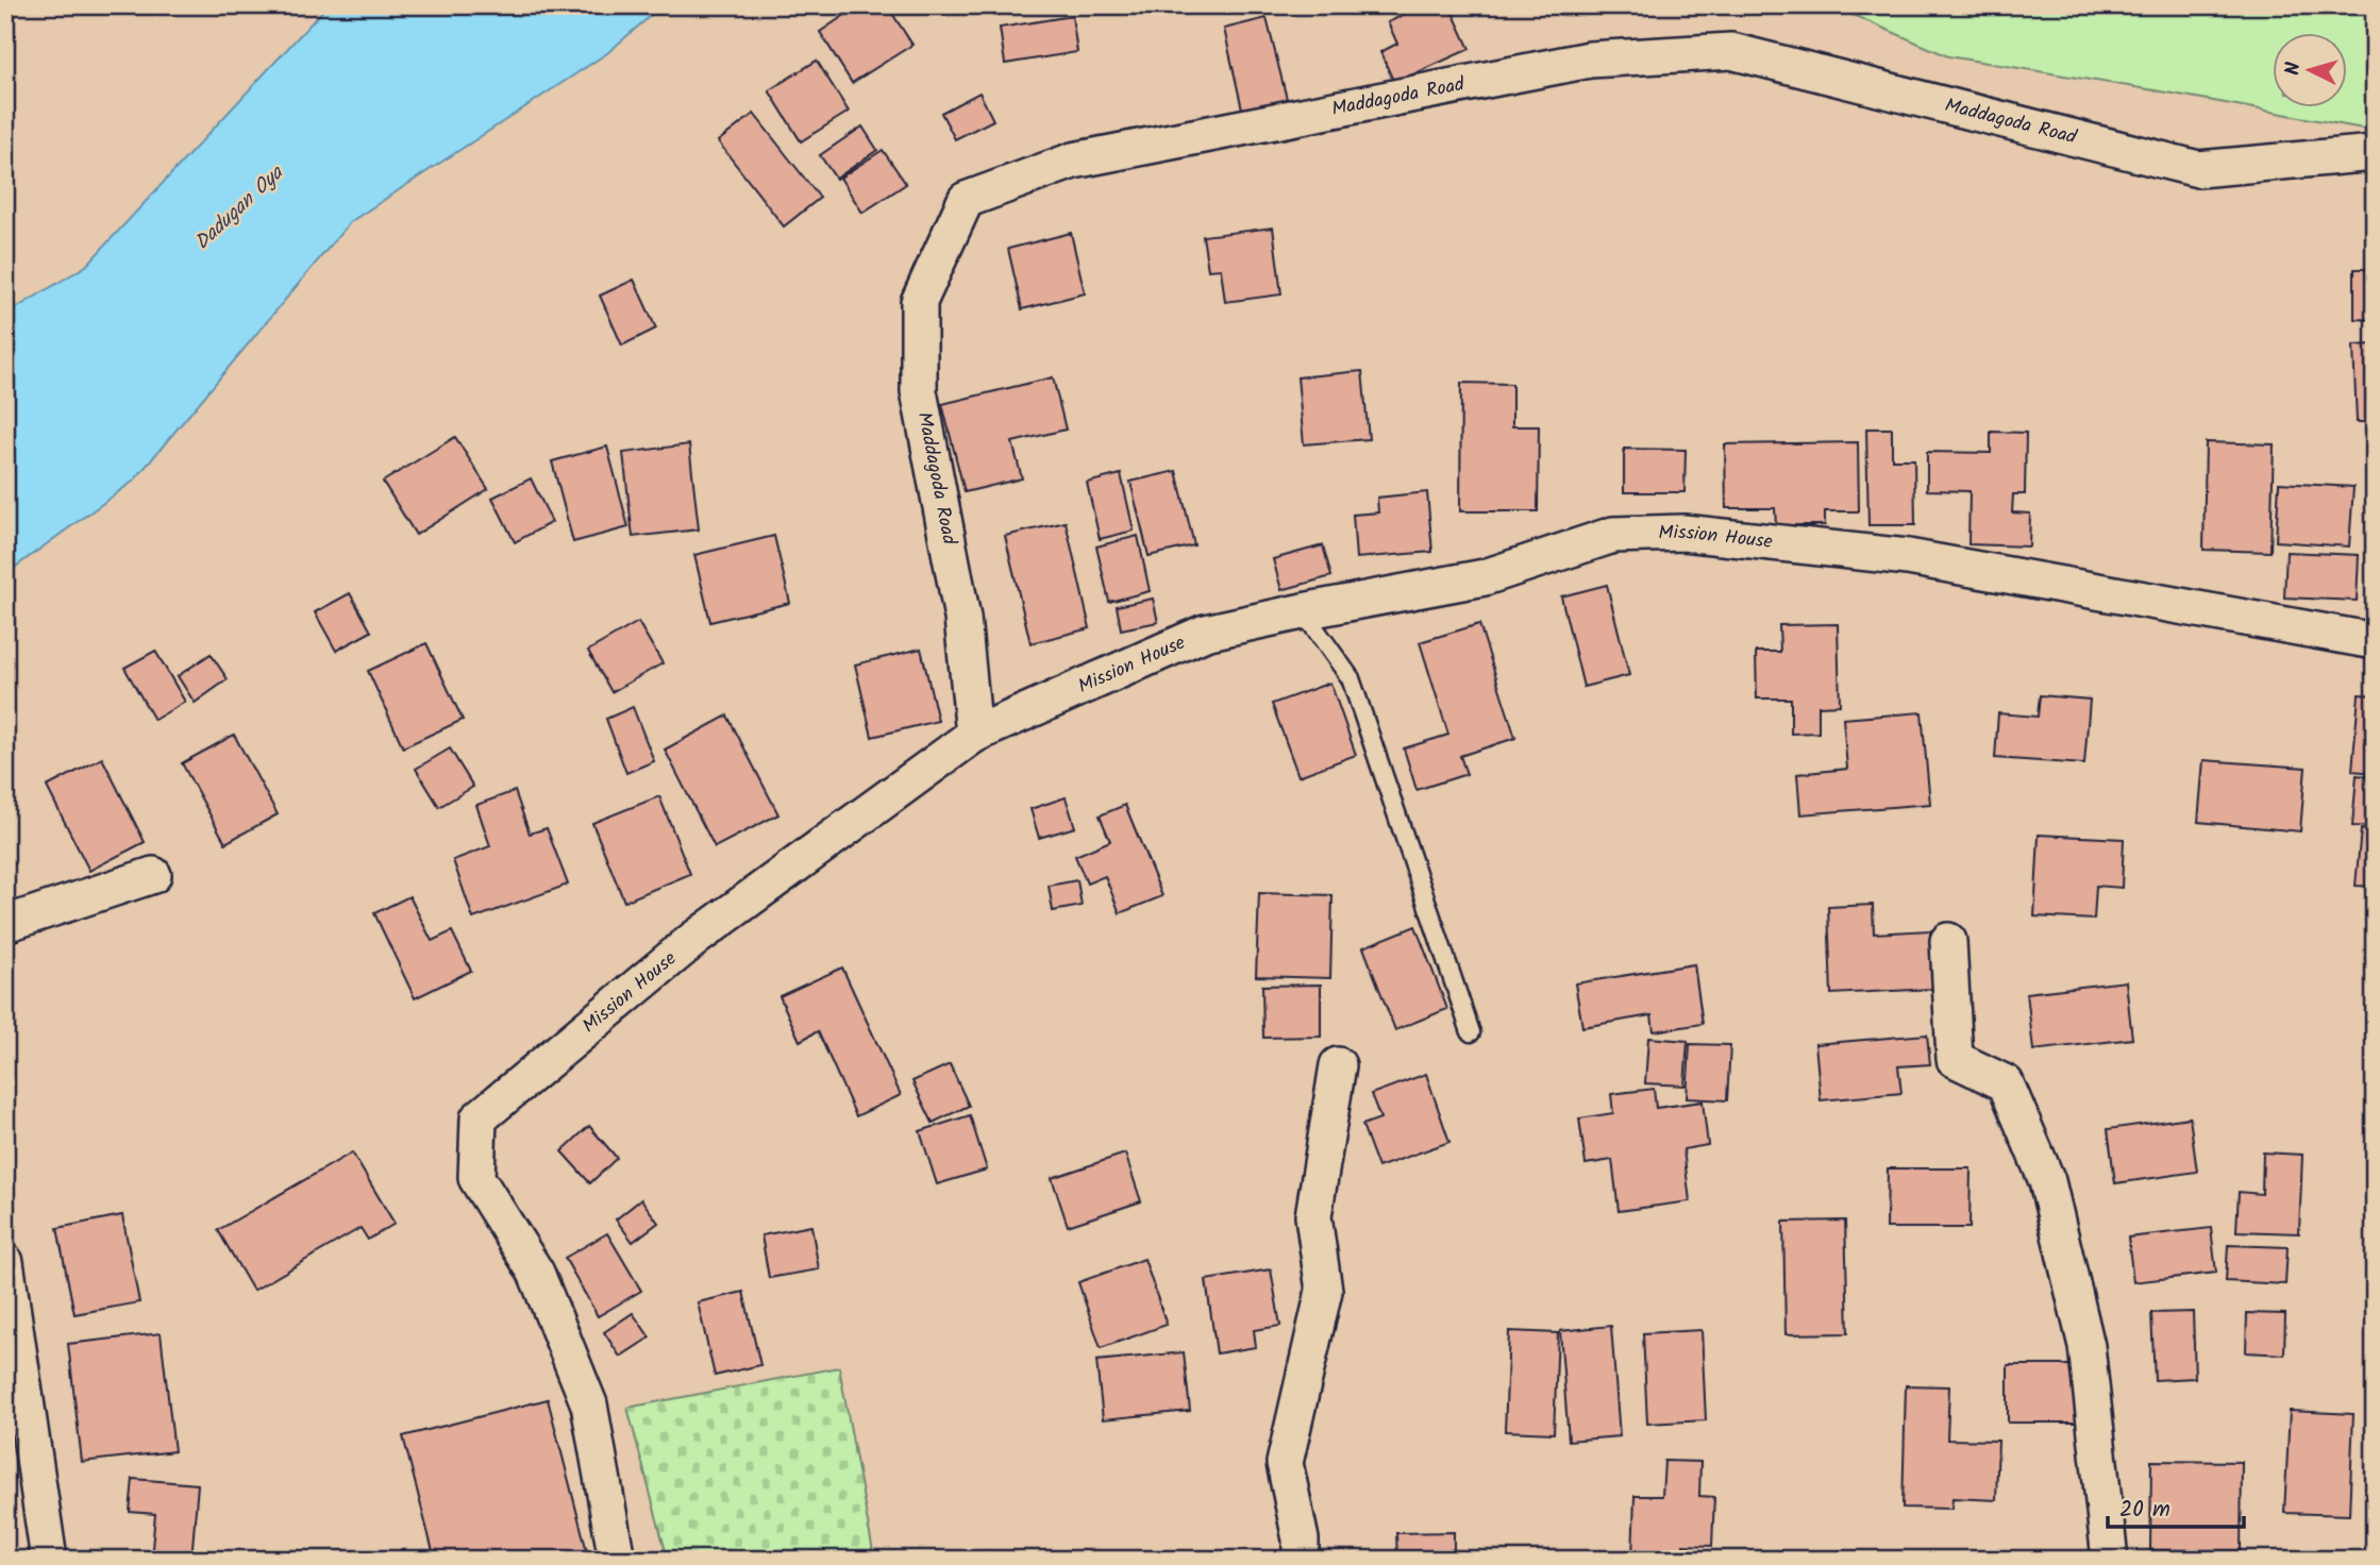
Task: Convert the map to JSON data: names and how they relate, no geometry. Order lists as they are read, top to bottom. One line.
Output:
{"streets":{"street":["Maddagoda Road","Mission House"]},"crossings":[["Maddagoda Road","Mission House"]],"water":["Dadugan Oya"],"scale_bar":"20 m","north":"left"}
